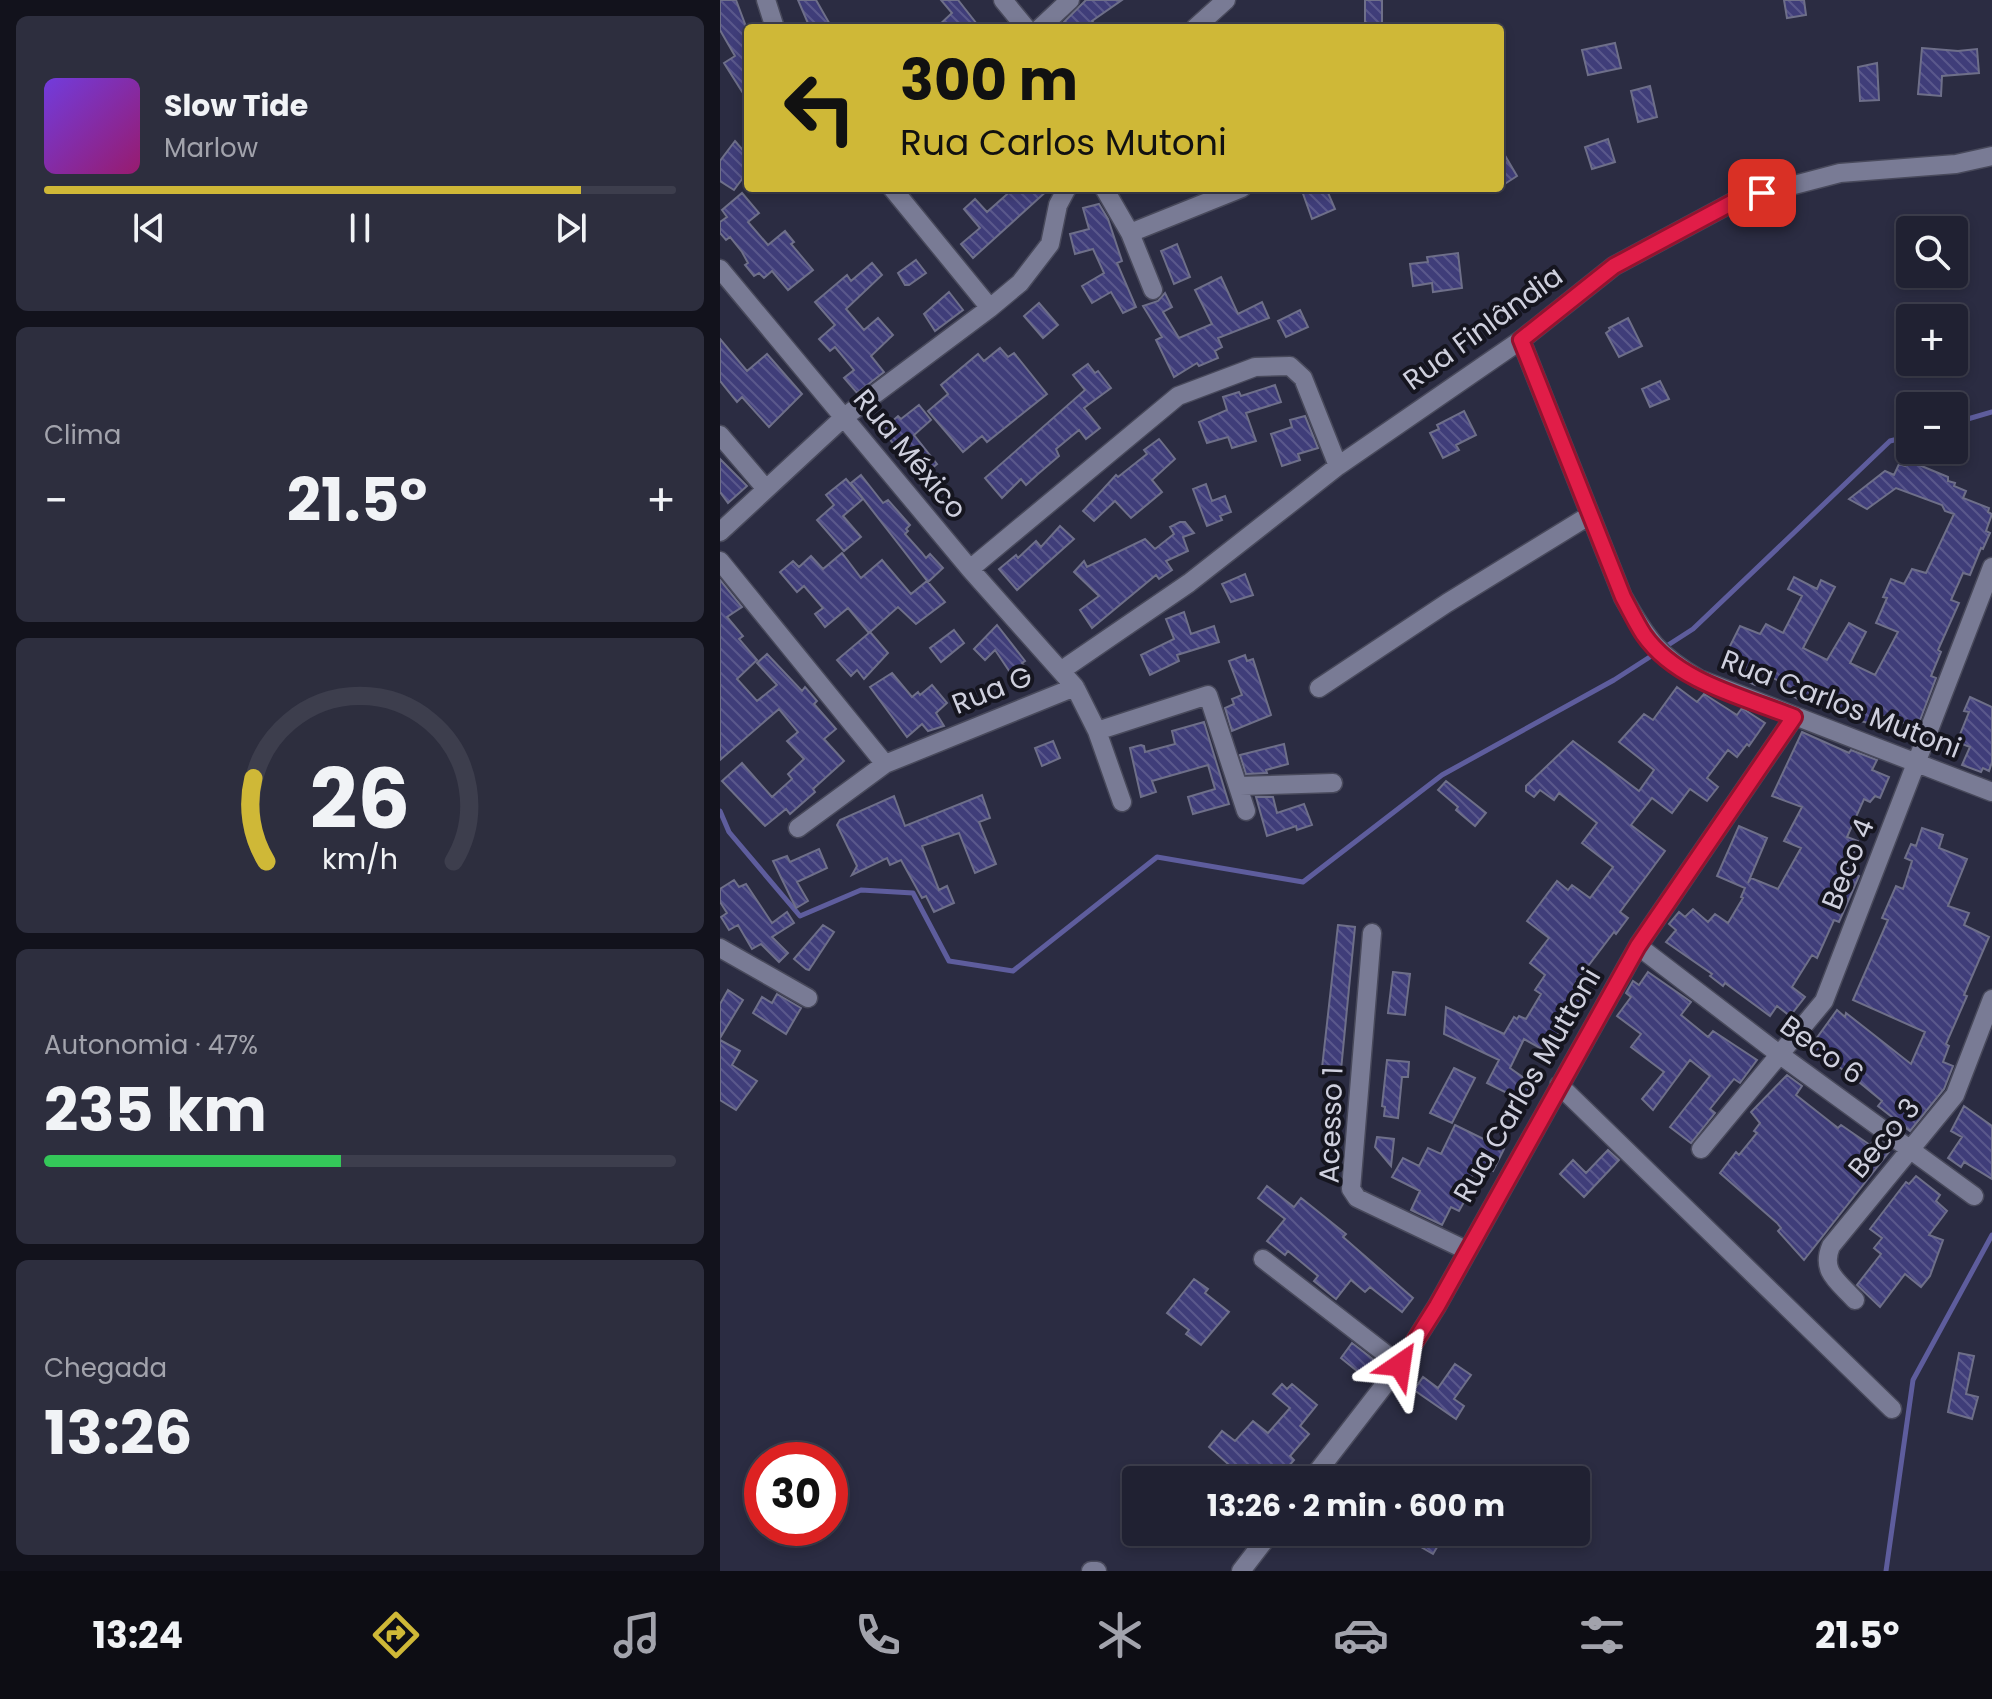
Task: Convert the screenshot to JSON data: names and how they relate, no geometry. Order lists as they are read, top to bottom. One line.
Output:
{"streets":{"street":["Rua Finlândia","Rua México","Rua G","Rua Carlos Mutoni","Beco 4","Beco 6","Rua Carlos Muttoni","Acesso 1","Beco 3"]},"crossings":[["Rua Finlândia","Rua México"],["Rua Finlândia","Rua Carlos Mutoni"],["Rua México","Rua G"],["Rua Carlos Mutoni","Beco 4"],["Rua Carlos Mutoni","Rua Carlos Muttoni"],["Beco 4","Beco 6"],["Beco 6","Rua Carlos Muttoni"],["Beco 6","Beco 3"],["Rua Carlos Muttoni","Acesso 1"]],"page":{"turn":["300 m","Rua Carlos Mutoni"],"song":["Slow Tide","Marlow"],"map_buttons":["+","−"],"tile":["Clima",["Autonomia · 47%","235 km"],["Chegada","13:26"]],"heat":["−","21.5°","+"],"limit":"30","trip":"13:26 · 2 min · 600 m","tabs":["13:24","21.5°"],"gauge":["26","km/h"]}}
